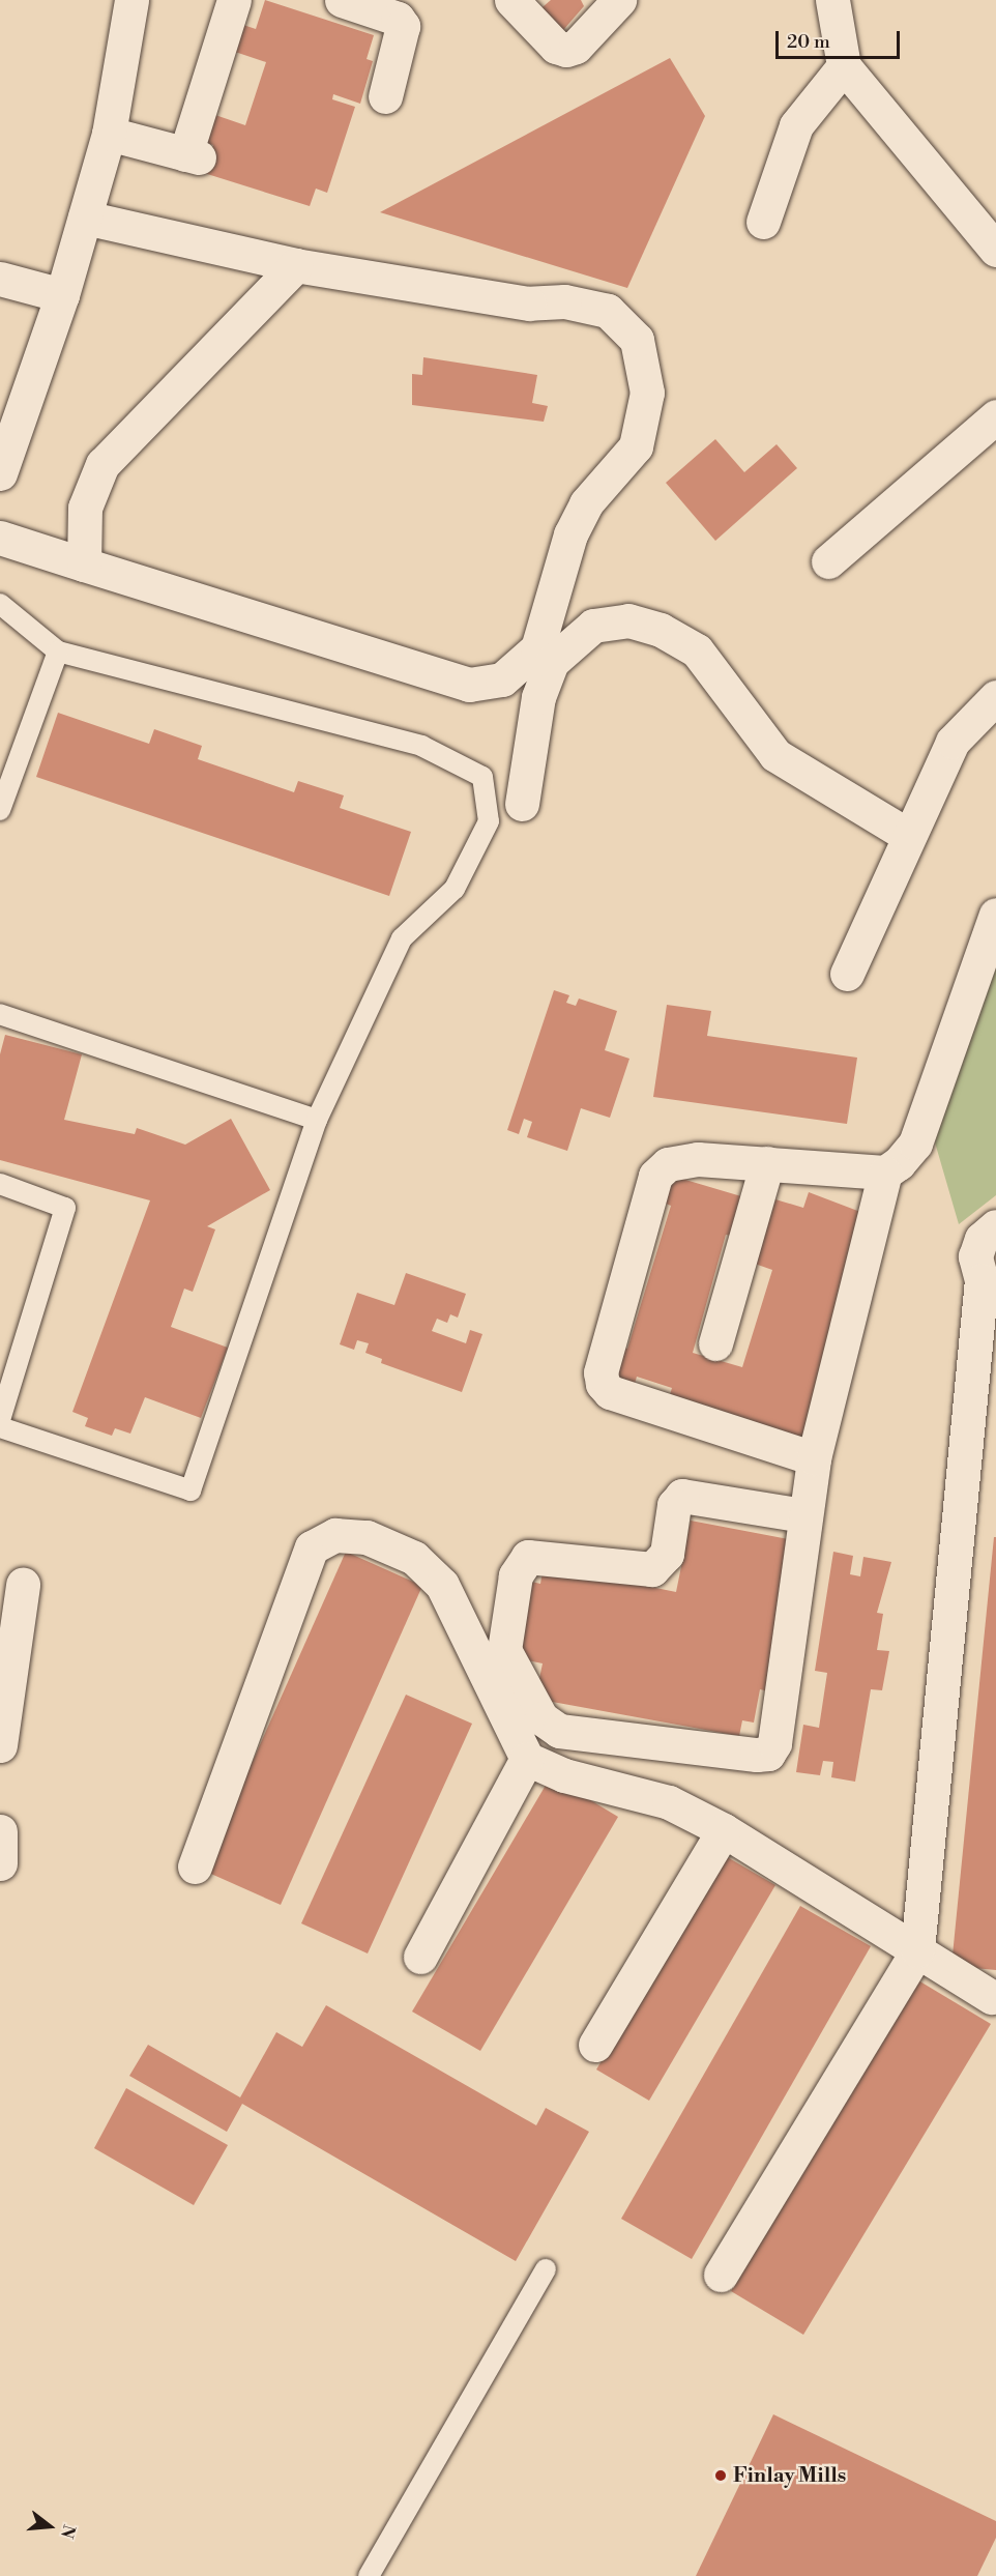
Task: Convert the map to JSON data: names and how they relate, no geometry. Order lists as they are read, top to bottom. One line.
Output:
{"places":["Finlay Mills"],"scale_bar":"20 m","north":"right"}
